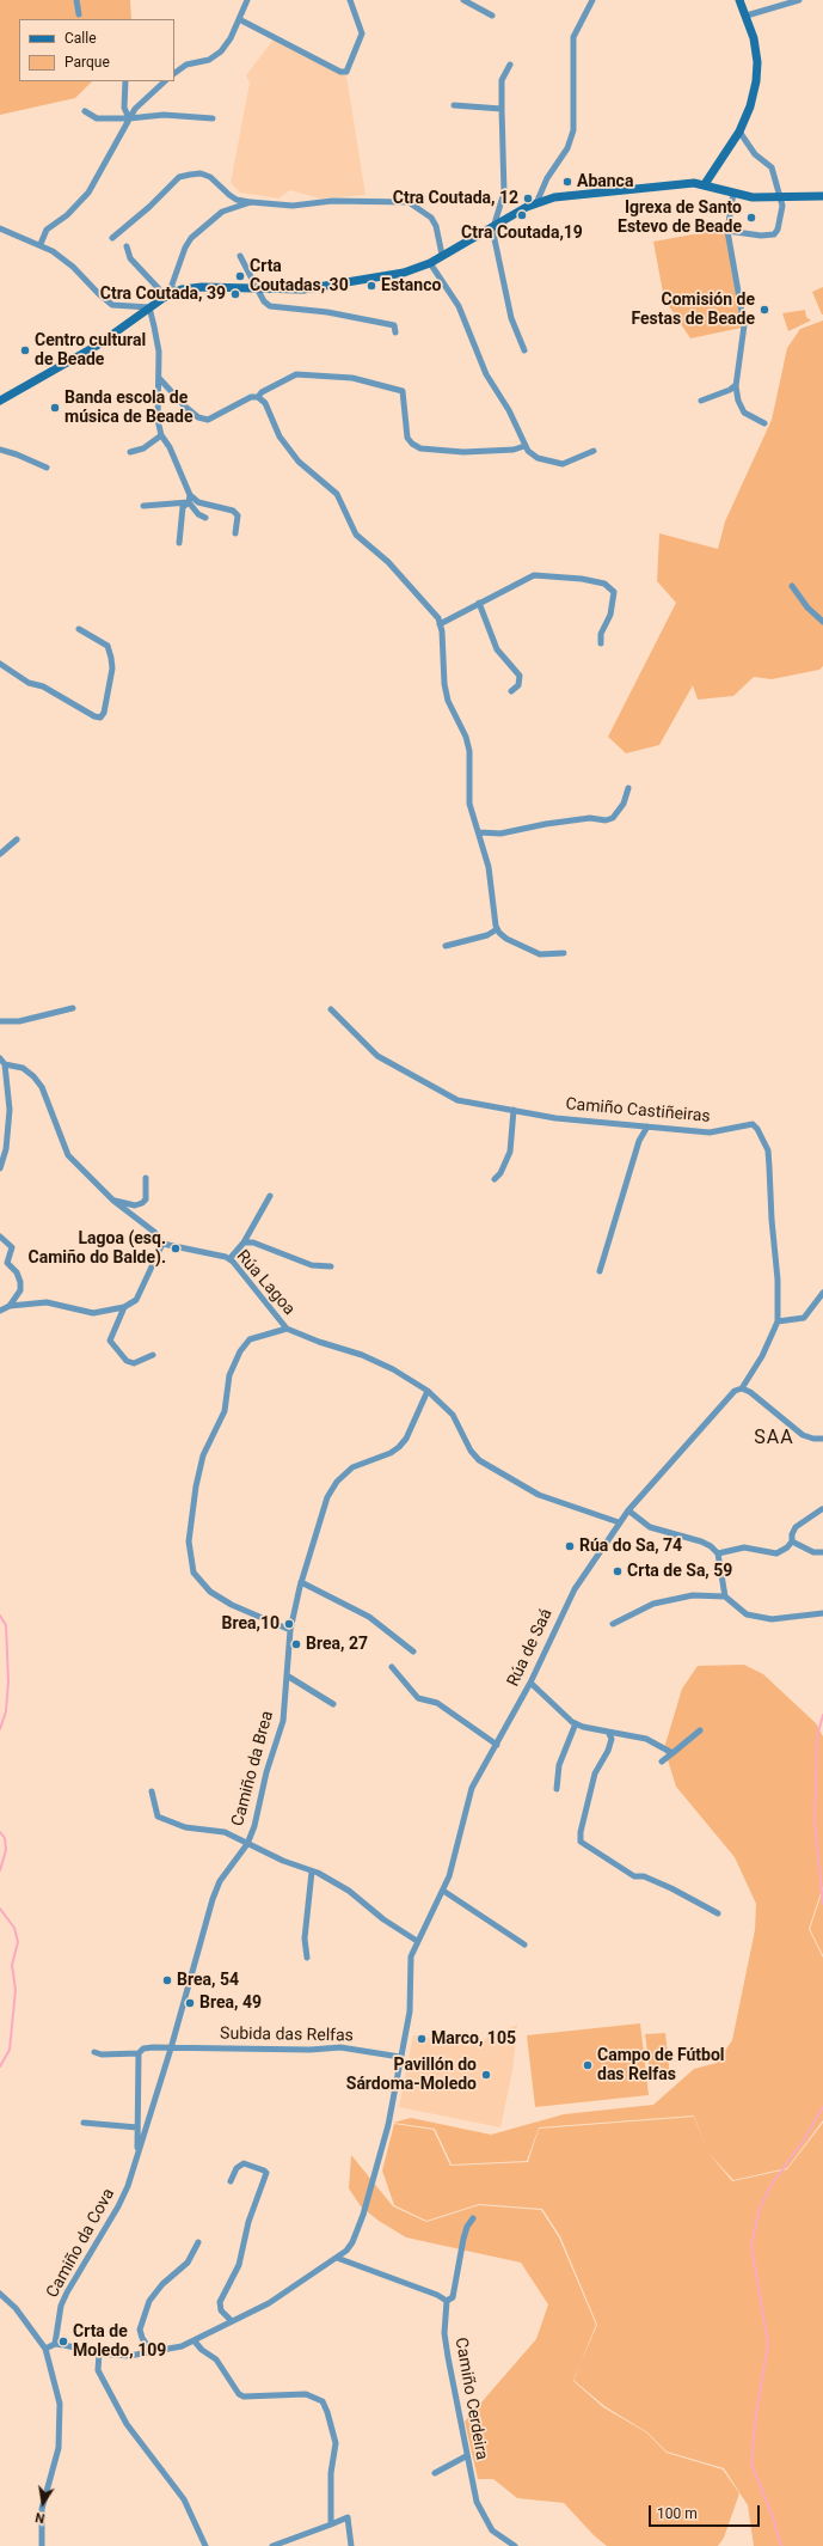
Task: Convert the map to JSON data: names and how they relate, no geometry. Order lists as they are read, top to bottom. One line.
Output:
{"streets":{"street":["Camiño Castiñeiras","Rúa Lagoa","Rúa de Saá","Camiño da Brea","Subida das Relfas","Camiño da Cova","Camiño Cerdeira"]},"crossings":[["Camiño Castiñeiras","Rúa de Saá"],["Rúa Lagoa","Rúa de Saá"],["Rúa Lagoa","Camiño da Brea"],["Rúa de Saá","Subida das Relfas"],["Rúa de Saá","Camiño da Cova"],["Camiño da Brea","Subida das Relfas"],["Camiño da Brea","Camiño da Cova"],["Subida das Relfas","Camiño da Cova"]],"districts":["SAA"],"places":["Abanca","Ctra Coutada, 12","Ctra Coutada,19","Igrexa de Santo Estevo de Beade","Crta Coutadas, 30","Estanco","Ctra Coutada, 39","Comisión de Festas de Beade","Centro cultural de Beade","Banda escola de música de Beade","Lagoa (esq. Camiño do Balde).","Rúa do Sa, 74","Crta de Sa, 59","Brea,10","Brea, 27","Brea, 54","Brea, 49","Marco, 105","Campo de Fútbol das Relfas","Pavillón do Sárdoma-Moledo","Crta de Moledo, 109"],"legend":["Calle","Parque"],"scale_bar":"100 m","north":"bottom"}
